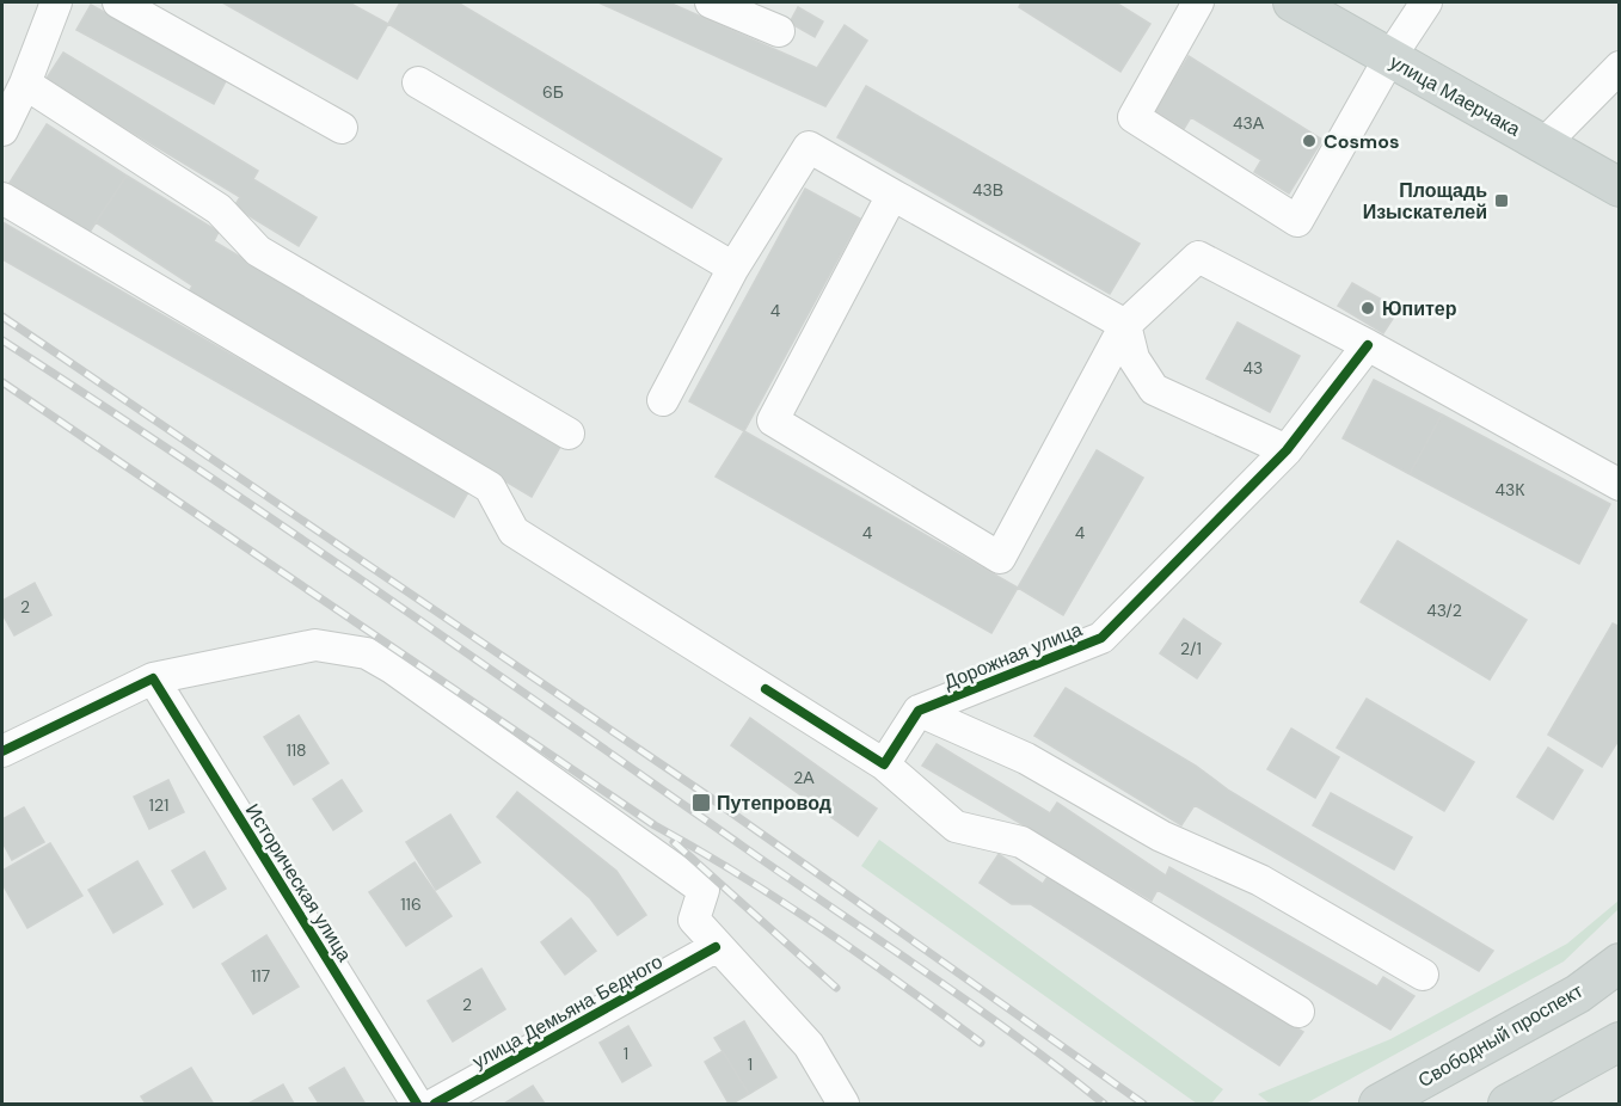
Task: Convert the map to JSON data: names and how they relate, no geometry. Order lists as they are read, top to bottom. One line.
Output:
{"streets":{"main road":["улица Маерчака","Свободный проспект"],"street":["Дорожная улица","Историческая улица","улица Демьяна Бедного"]},"places":{"other":["Cosmos","Юпитер"],"transit":["Площадь Изыскателей","Путепровод"]},"house_numbers":["6Б","43А","43В","4","43","43К","4","4","2","43/2","2/1","118","2А","121","116","117","2","1","1"]}
